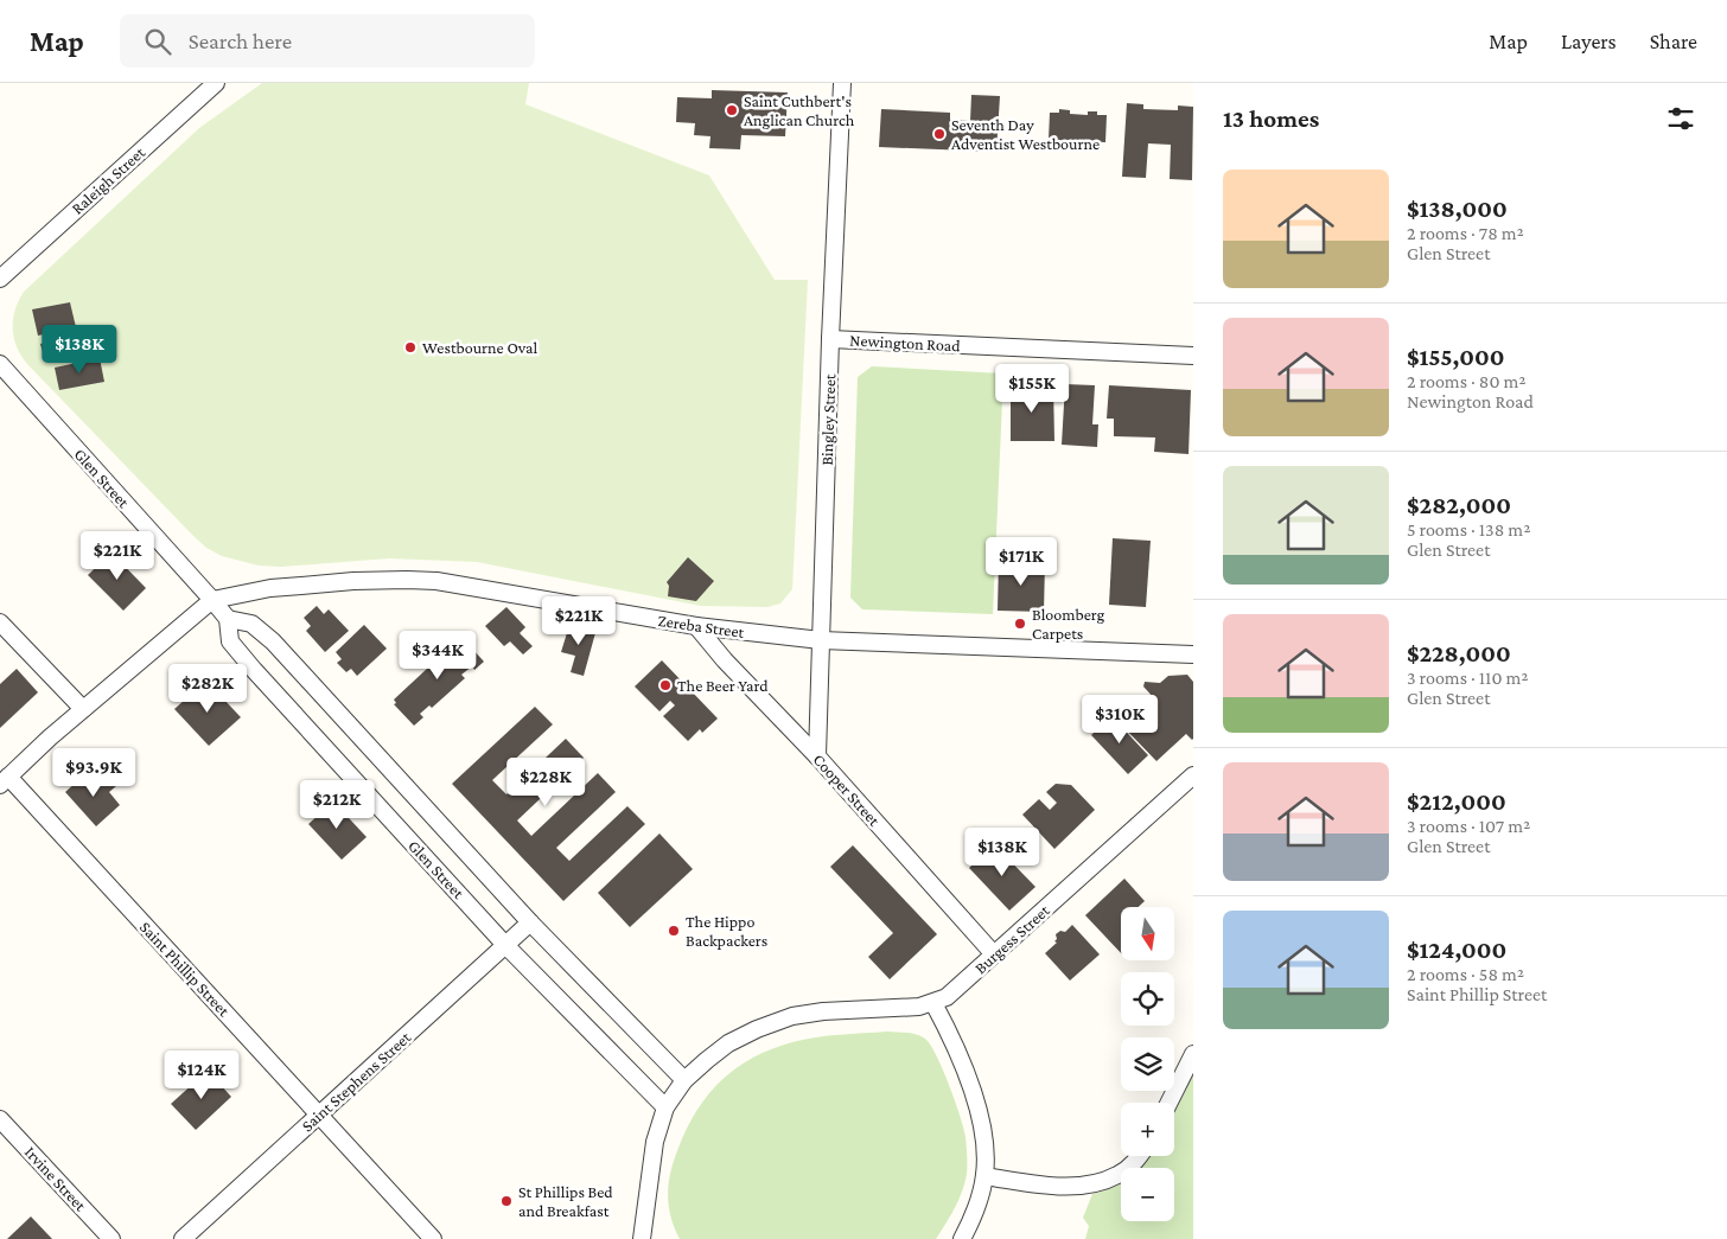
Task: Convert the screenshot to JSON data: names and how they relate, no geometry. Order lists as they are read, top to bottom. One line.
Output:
{"streets":{"street":["Raleigh Street","Newington Road","Bingley Street","Glen Street","Zereba Street","Cooper Street","Burgess Street","Saint Phillip Street","Saint Stephens Street","Irvine Street"]},"crossings":[["Newington Road","Bingley Street"],["Bingley Street","Zereba Street"],["Bingley Street","Cooper Street"],["Glen Street","Zereba Street"],["Glen Street","Saint Stephens Street"],["Zereba Street","Cooper Street"],["Cooper Street","Burgess Street"],["Saint Phillip Street","Saint Stephens Street"]],"places":["Saint Cuthbert's Anglican Church","Seventh Day Adventist Westbourne","Westbourne Oval","Bloomberg Carpets","The Beer Yard","The Hippo Backpackers","St Phillips Bed and Breakfast"],"north":"bottom","page":{"header":"Map","search":"Search here","nav":["Map","Layers","Share"],"heading":"13 homes","list":[{"name":"$138,000","note":"2 rooms · 78 m² · Glen Street"},{"name":"$155,000","note":"2 rooms · 80 m² · Newington Road"},{"name":"$282,000","note":"5 rooms · 138 m² · Glen Street"},{"name":"$228,000","note":"3 rooms · 110 m² · Glen Street"},{"name":"$212,000","note":"3 rooms · 107 m² · Glen Street"},{"name":"$124,000","note":"2 rooms · 58 m² · Saint Phillip Street"}],"price":["$138K","$155K","$221K","$171K","$221K","$344K","$282K","$310K","$93.9K","$228K","$212K","$138K","$124K"],"map_buttons":["+","−"]}}
